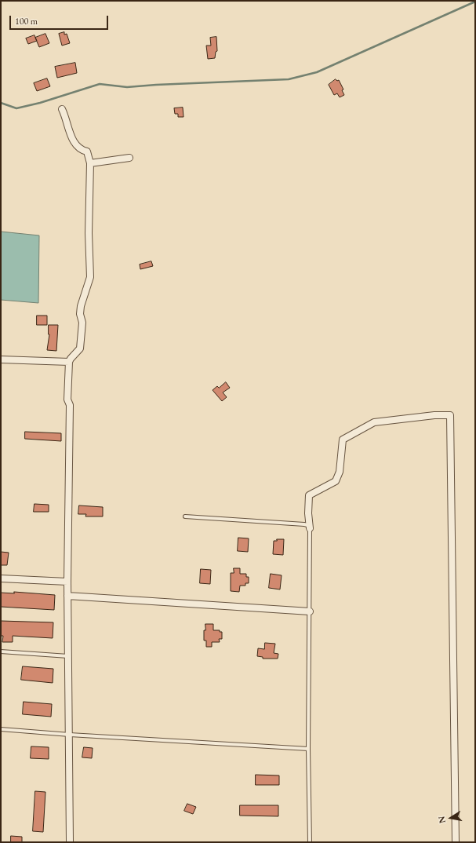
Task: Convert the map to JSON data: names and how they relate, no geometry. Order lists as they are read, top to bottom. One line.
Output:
{"scale_bar":"100 m","north":"left"}
